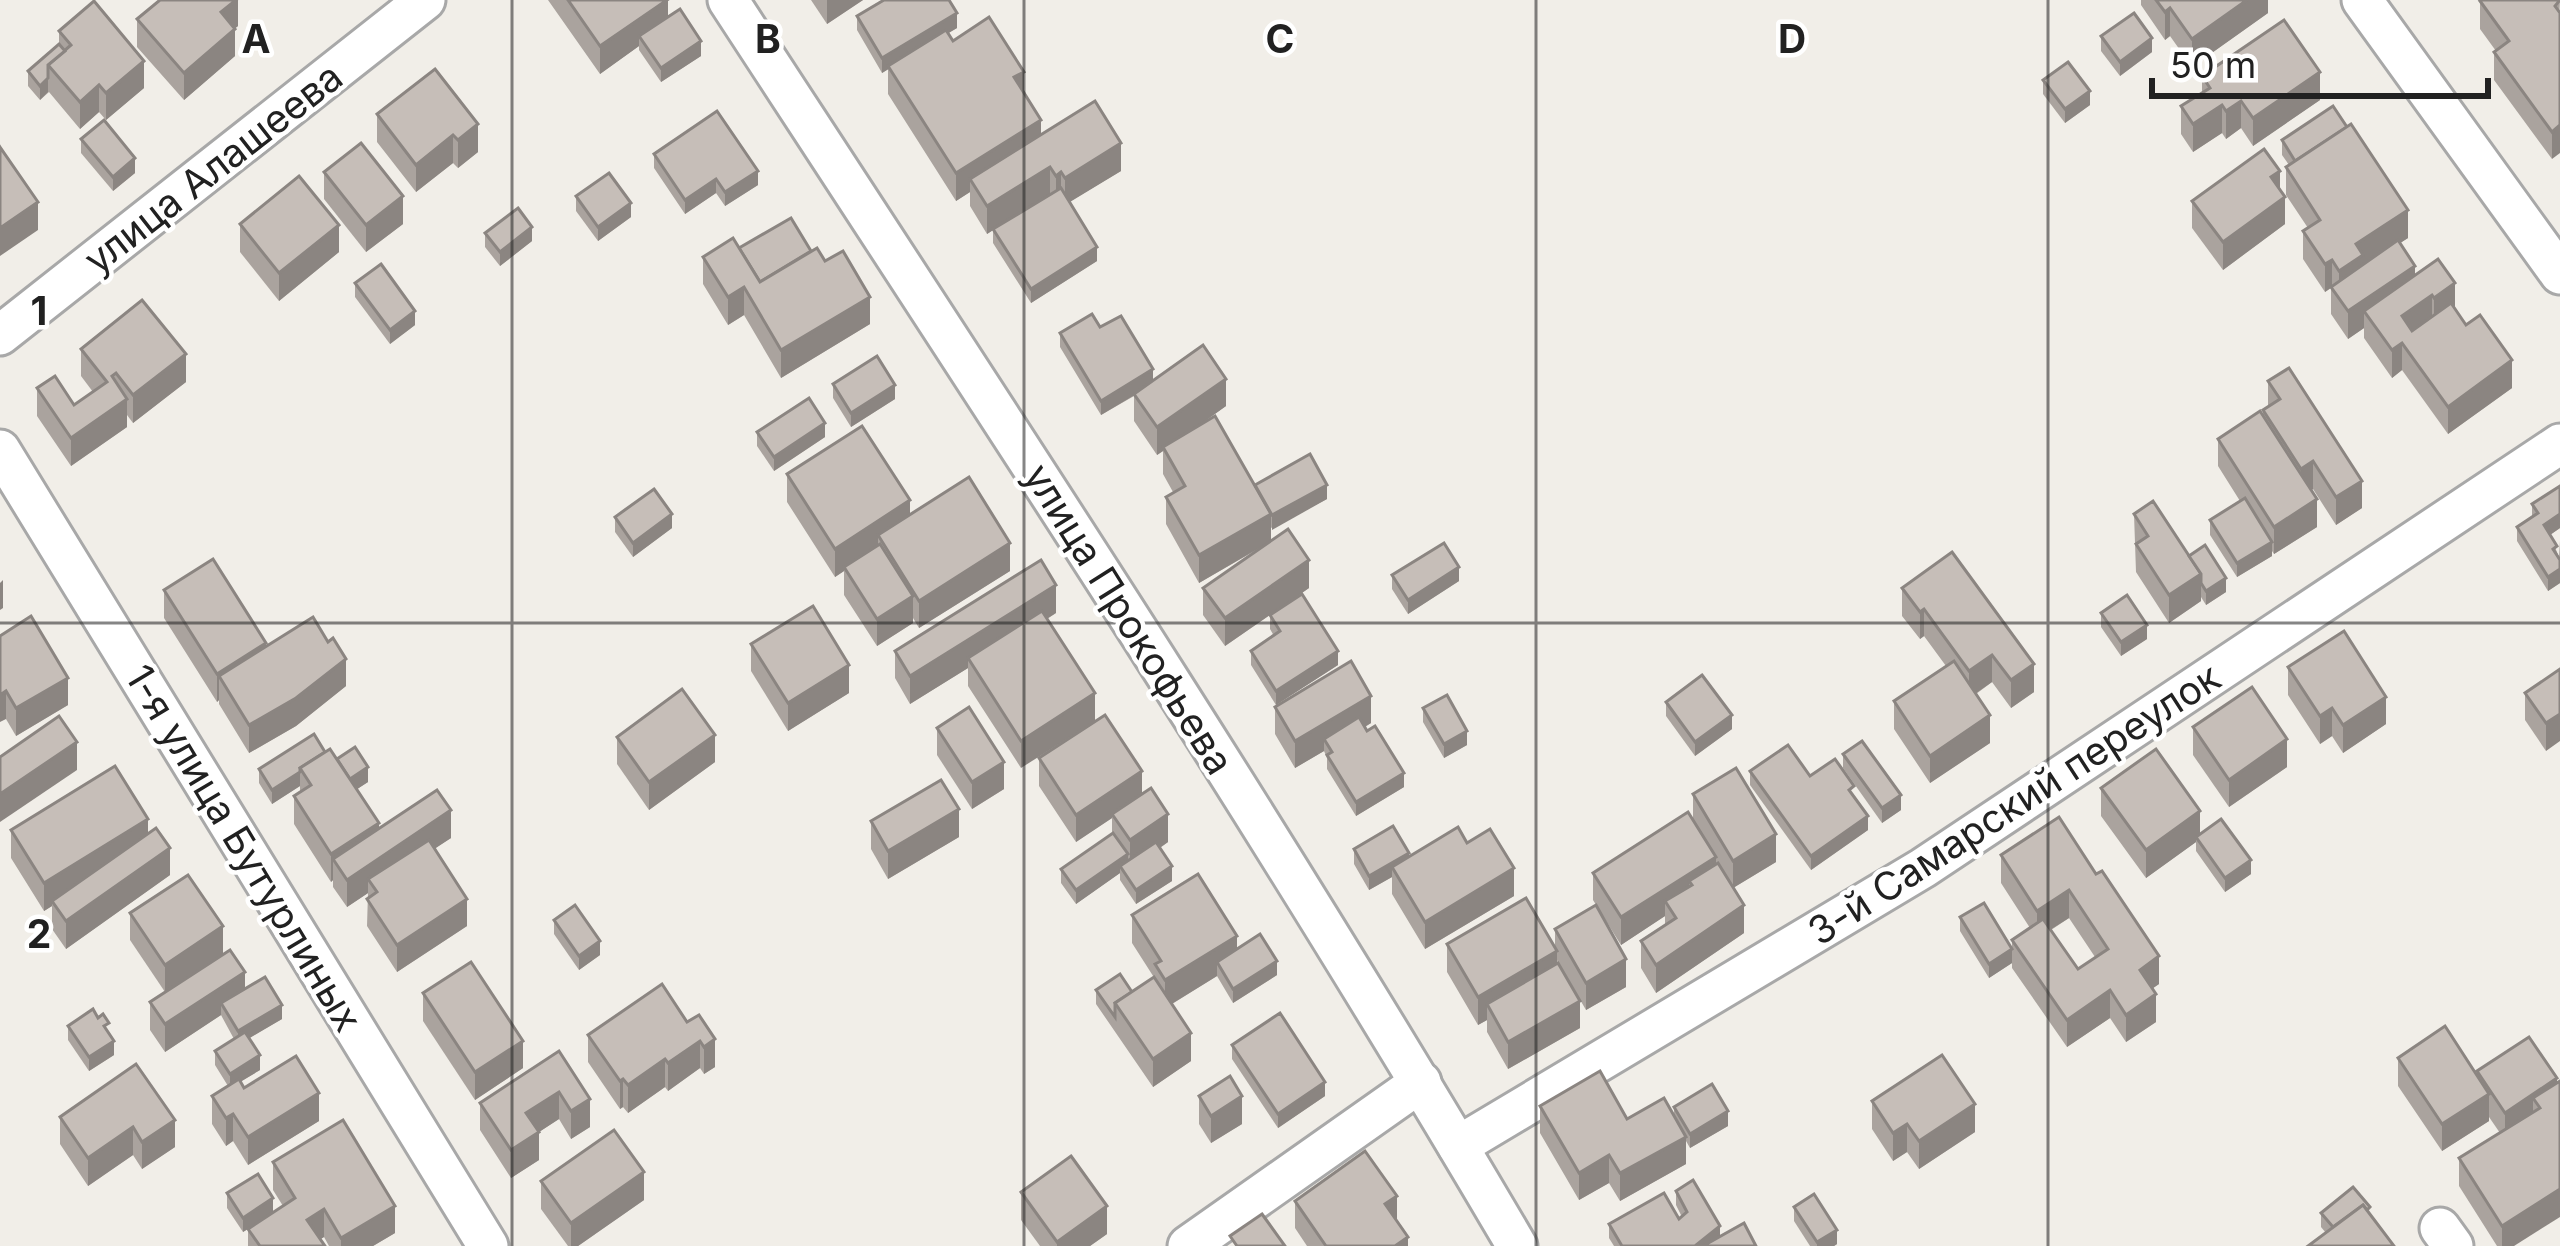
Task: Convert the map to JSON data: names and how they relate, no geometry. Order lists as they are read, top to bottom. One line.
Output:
{"streets":{"street":["улица Алашеева","улица Прокофьева","3-й Самарский переулок","1-я улица Бутурлиных"]},"crossings":[["улица Прокофьева","3-й Самарский переулок"]],"scale_bar":"50 m","grid":{"columns":["A","B","C","D"],"rows":["1","2"]}}
